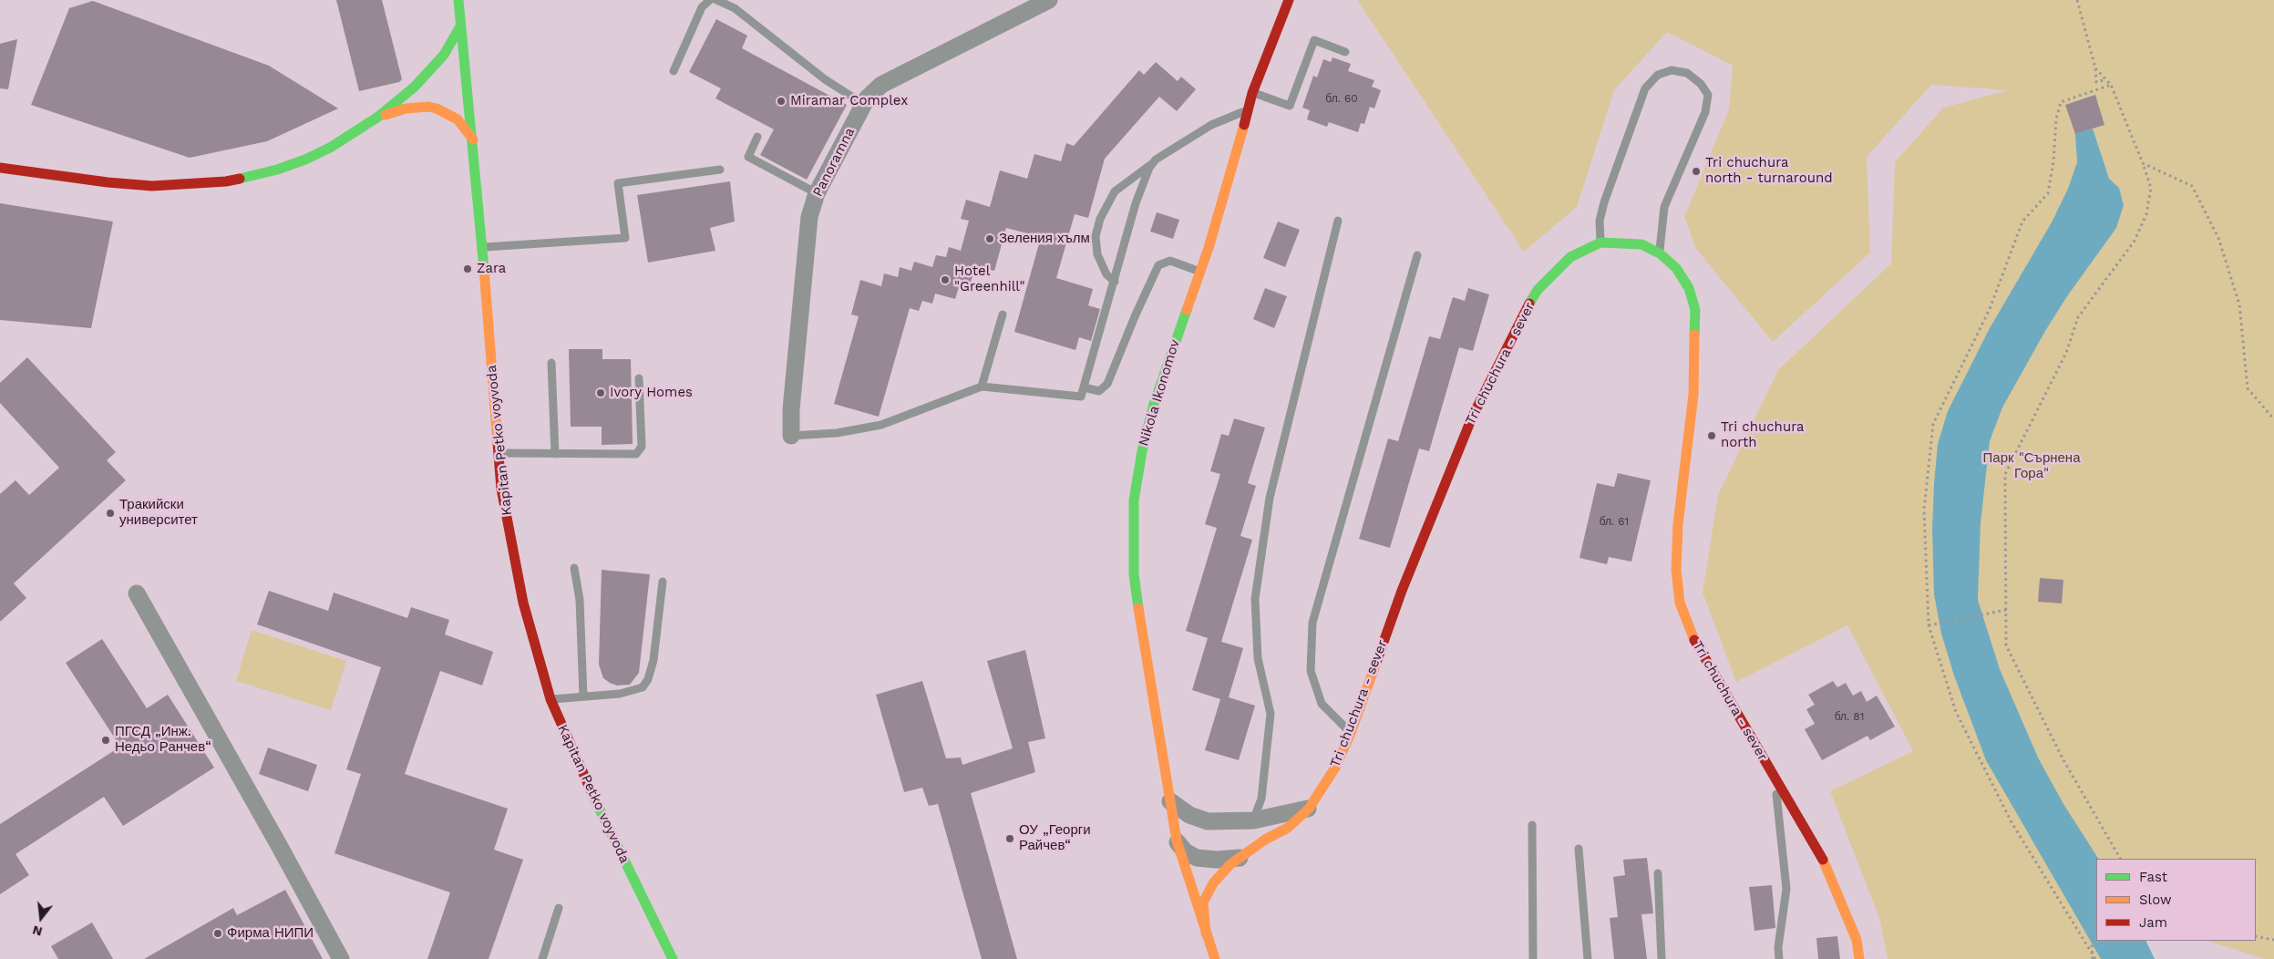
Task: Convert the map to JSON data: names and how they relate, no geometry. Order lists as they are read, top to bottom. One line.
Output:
{"streets":{"street":["Panoramna","Tri chuchura - sever","Nikola Ikonomov","Kapitan Petko voyvoda"]},"parks":["Парк \"Сърнена Гора\""],"places":["Miramar Complex","Tri chuchura north - turnaround","Зеления хълм","Zara","Hotel \"Greenhill\"","Ivory Homes","Tri chuchura north","Тракийски университет","ПГСД „Инж. Недьо Ранчев“","ОУ „Георги Райчев“","Фирма НИПИ"],"house_numbers":["бл. 60","бл. 61","бл. 81"],"legend":["Fast","Slow","Jam"],"north":"bottom"}
